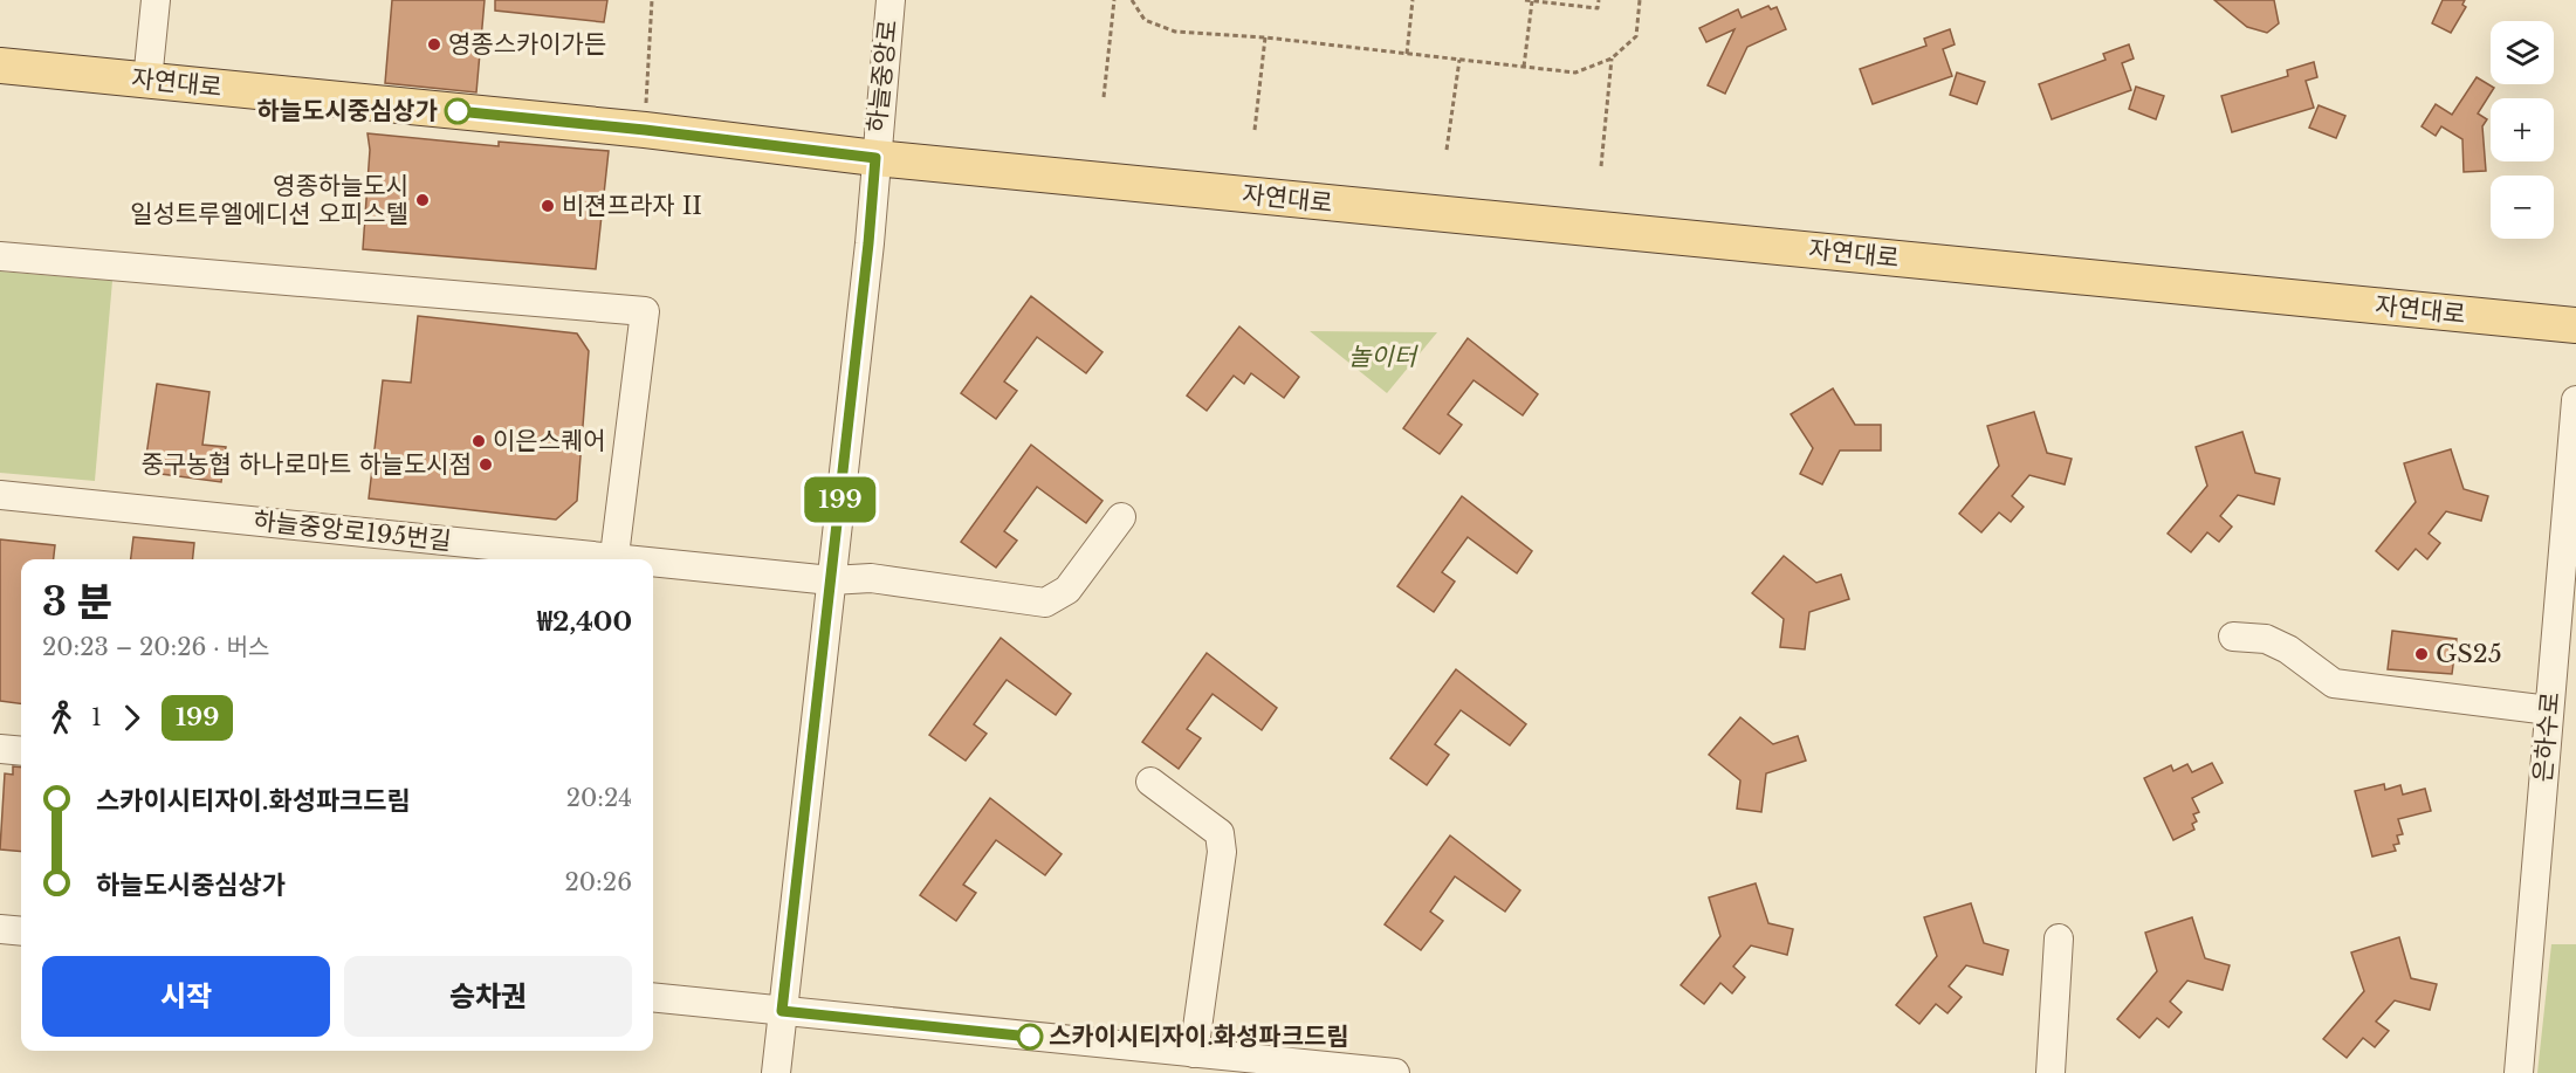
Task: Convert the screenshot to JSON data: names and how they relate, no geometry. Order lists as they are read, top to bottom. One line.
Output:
{"streets":{"main road":["자연대로"],"street":["하늘중앙로","하늘중앙로195번길","은하수로"]},"crossings":[["하늘중앙로","자연대로"],["하늘중앙로","하늘중앙로195번길"]],"parks":["놀이터"],"places":["영종스카이가든","하늘도시중심상가","영종하늘도시 일성트루엘에디션 오피스텔","비젼프라자 II","이은스퀘어","중구농협 하나로마트 하늘도시점","GS25","스카이시티자이.화성파크드림"],"lines":["bus line 199"],"page":{"on_map":"199","map_buttons":["+","−"],"heading":["3 분","20:23 – 20:26 · 버스","₩2,400"],"legs":["1","199"],"list":[{"name":"스카이시티자이.화성파크드림","value":"20:24"},{"name":"하늘도시중심상가","value":"20:26"}],"buttons":["시작","승차권"]}}
